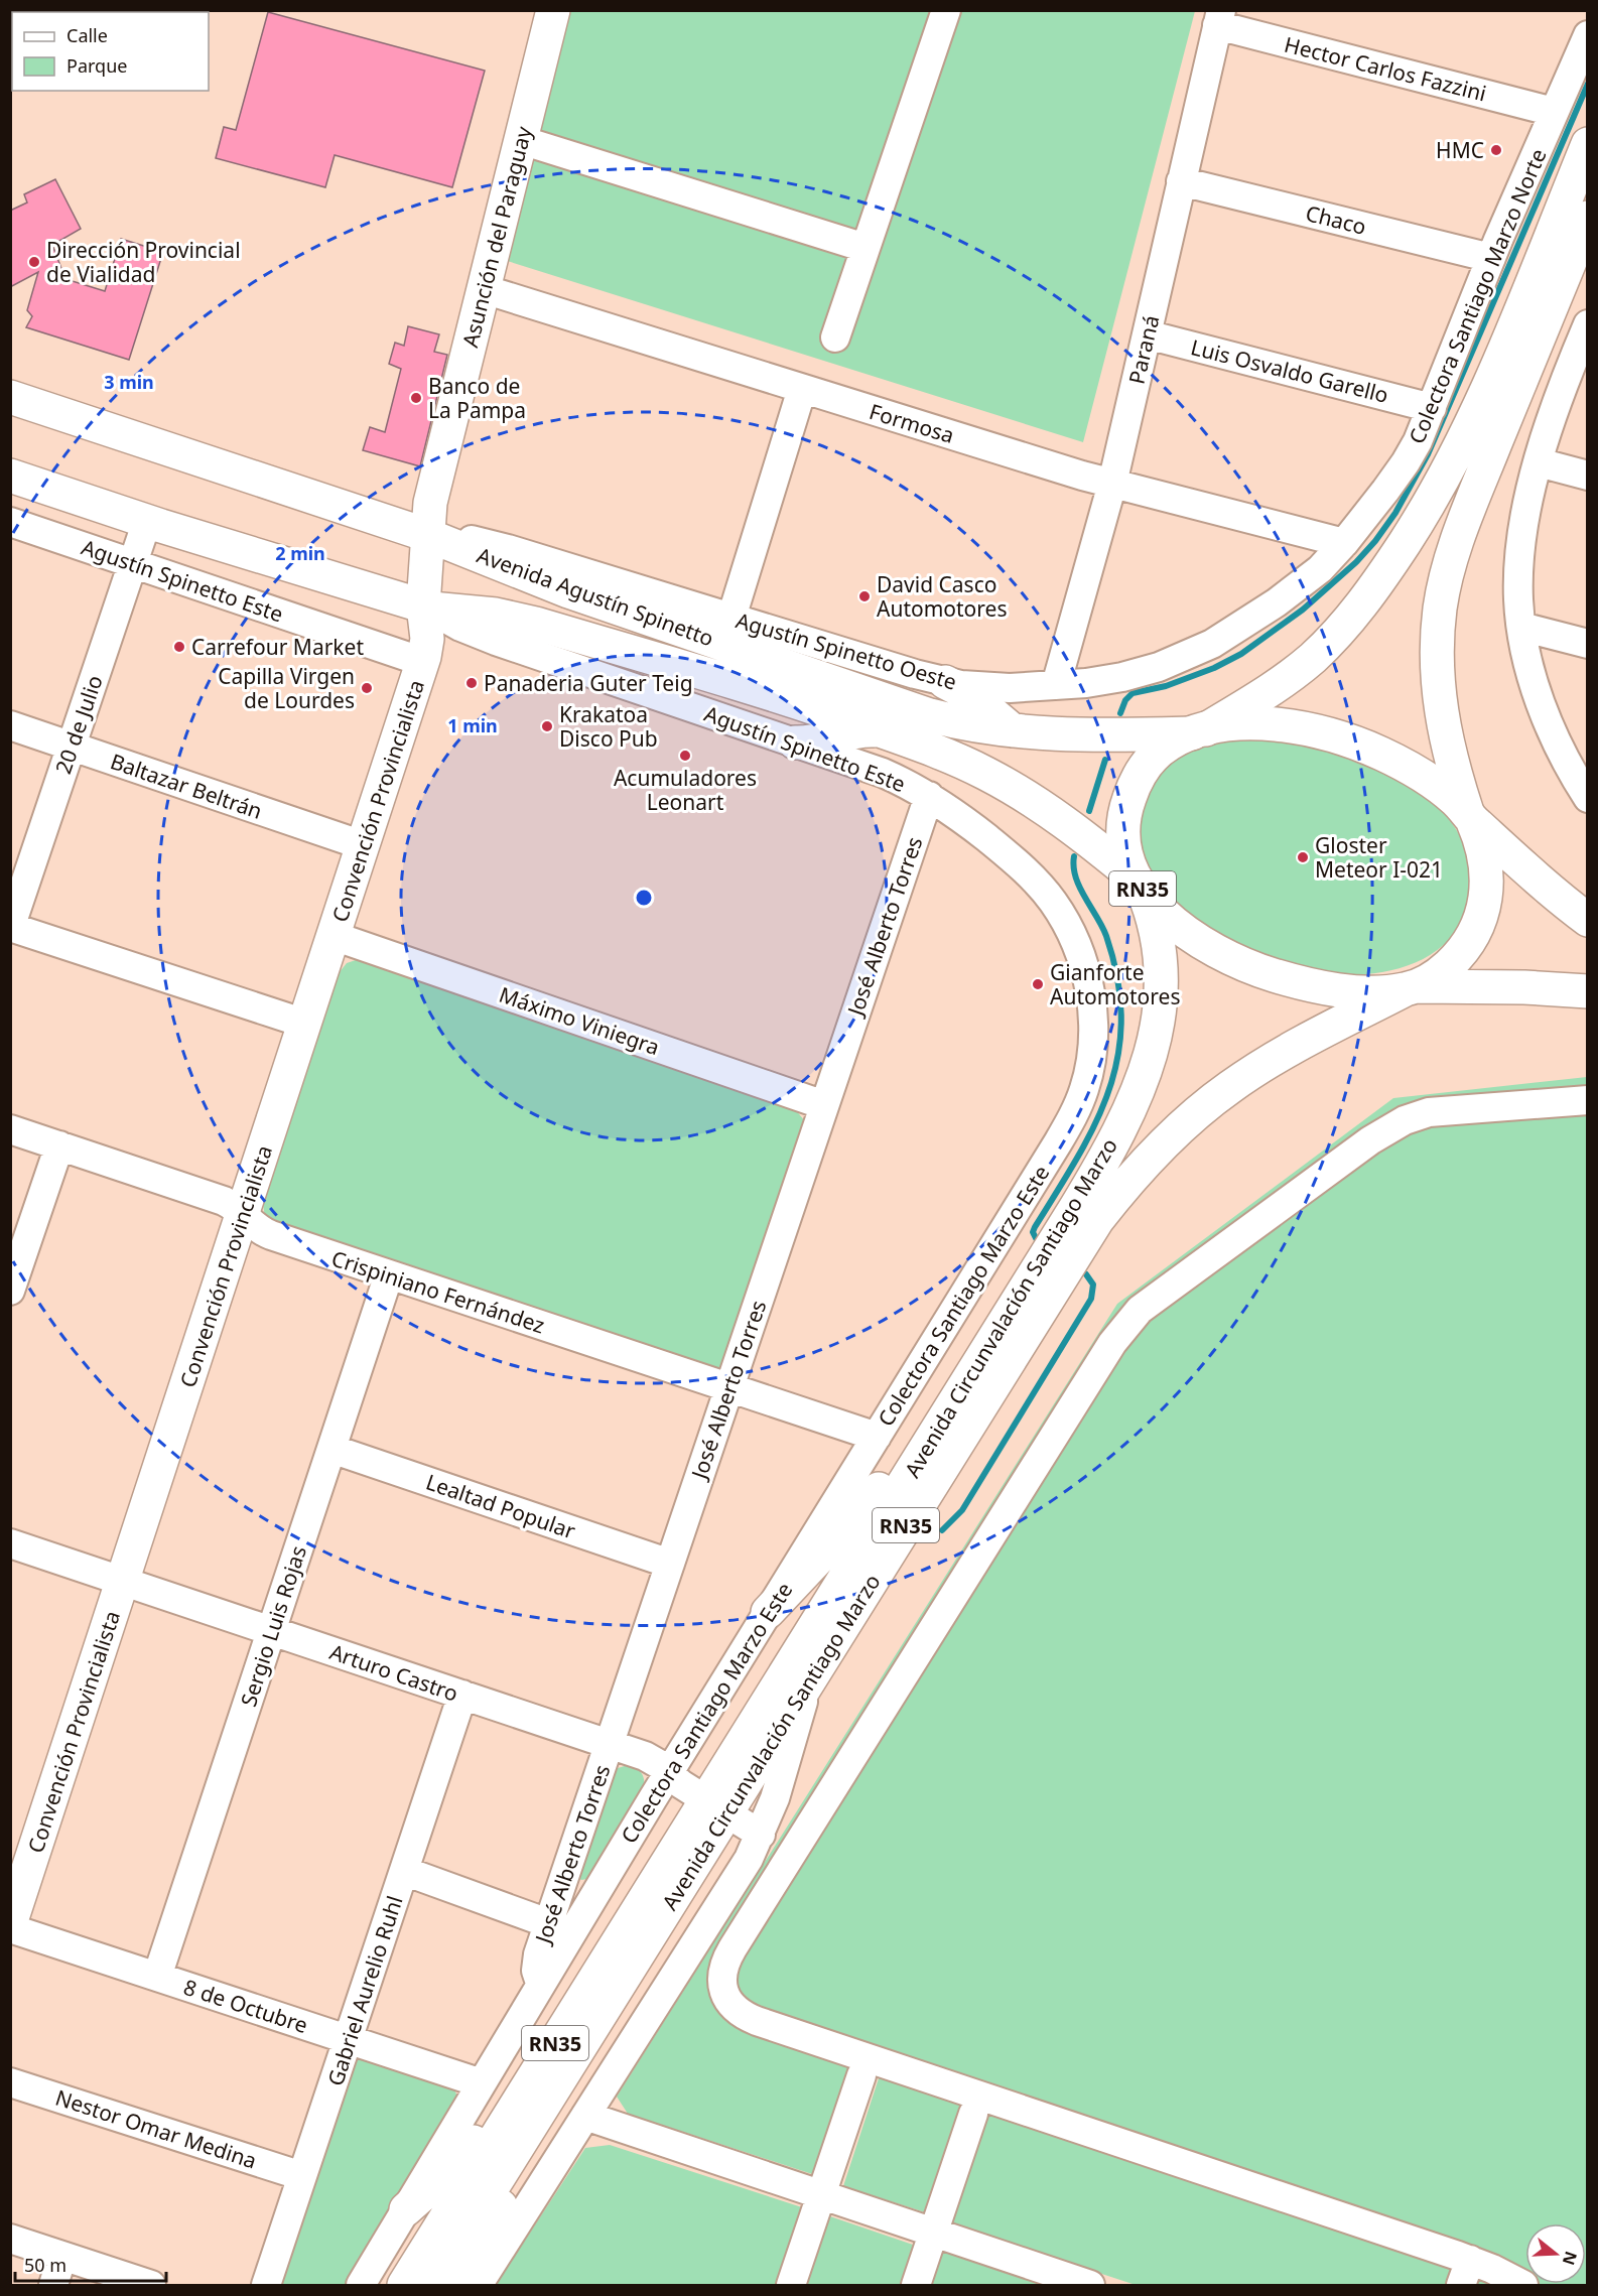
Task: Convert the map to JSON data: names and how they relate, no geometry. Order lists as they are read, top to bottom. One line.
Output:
{"streets":{"main road":["Asunción del Paraguay","Avenida Agustín Spinetto","Convención Provincialista","RN35","Avenida Circunvalación Santiago Marzo"],"street":["Hector Carlos Fazzini","Chaco","Colectora Santiago Marzo Norte","Paraná","Luis Osvaldo Garello","Formosa","Agustín Spinetto Este","Agustín Spinetto Oeste","20 de Julio","Baltazar Beltrán","José Alberto Torres","Máximo Viniegra","Crispiniano Fernández","Colectora Santiago Marzo Este","Lealtad Popular","Sergio Luis Rojas","Arturo Castro","Gabriel Aurelio Ruhl","8 de Octubre","Nestor Omar Medina"]},"crossings":[["Hector Carlos Fazzini","Colectora Santiago Marzo Norte"],["Hector Carlos Fazzini","Paraná"],["Chaco","Colectora Santiago Marzo Norte"],["Chaco","Paraná"],["Asunción del Paraguay","Formosa"],["Asunción del Paraguay","Agustín Spinetto Este"],["Asunción del Paraguay","Avenida Agustín Spinetto"],["Asunción del Paraguay","Agustín Spinetto Oeste"],["Asunción del Paraguay","Convención Provincialista"],["Colectora Santiago Marzo Norte","Luis Osvaldo Garello"],["Colectora Santiago Marzo Norte","Formosa"],["Colectora Santiago Marzo Norte","Agustín Spinetto Oeste"],["Paraná","Luis Osvaldo Garello"],["Paraná","Formosa"],["Paraná","Agustín Spinetto Oeste"],["Formosa","Agustín Spinetto Oeste"],["Agustín Spinetto Este","Avenida Agustín Spinetto"],["Agustín Spinetto Este","20 de Julio"],["Agustín Spinetto Este","Convención Provincialista"],["Agustín Spinetto Este","José Alberto Torres"],["Agustín Spinetto Este","Colectora Santiago Marzo Este"],["Avenida Agustín Spinetto","Agustín Spinetto Oeste"],["Avenida Agustín Spinetto","20 de Julio"],["Avenida Agustín Spinetto","Convención Provincialista"],["Avenida Agustín Spinetto","RN35"],["Avenida Agustín Spinetto","Avenida Circunvalación Santiago Marzo"],["20 de Julio","Baltazar Beltrán"],["Baltazar Beltrán","Convención Provincialista"],["Convención Provincialista","Máximo Viniegra"],["Convención Provincialista","Crispiniano Fernández"],["Convención Provincialista","Arturo Castro"],["Convención Provincialista","8 de Octubre"],["RN35","Avenida Circunvalación Santiago Marzo"],["José Alberto Torres","Máximo Viniegra"],["José Alberto Torres","Crispiniano Fernández"],["José Alberto Torres","Colectora Santiago Marzo Este"],["José Alberto Torres","Lealtad Popular"],["José Alberto Torres","Arturo Castro"],["Crispiniano Fernández","Colectora Santiago Marzo Este"],["Crispiniano Fernández","Sergio Luis Rojas"],["Colectora Santiago Marzo Este","Arturo Castro"],["Colectora Santiago Marzo Este","8 de Octubre"],["Avenida Circunvalación Santiago Marzo","Arturo Castro"],["Lealtad Popular","Sergio Luis Rojas"],["Sergio Luis Rojas","Arturo Castro"],["Sergio Luis Rojas","8 de Octubre"],["Arturo Castro","Gabriel Aurelio Ruhl"],["Gabriel Aurelio Ruhl","8 de Octubre"],["Gabriel Aurelio Ruhl","Nestor Omar Medina"]],"places":["HMC","Dirección Provincial de Vialidad","Banco de La Pampa","David Casco Automotores","Carrefour Market","Panaderia Guter Teig","Capilla Virgen de Lourdes","Krakatoa Disco Pub","Acumuladores Leonart","Gloster Meteor I-021","Gianforte Automotores"],"legend":["Calle","Parque"],"scale_bar":"50 m","north":"right","rings":["3 min","2 min","1 min"]}
